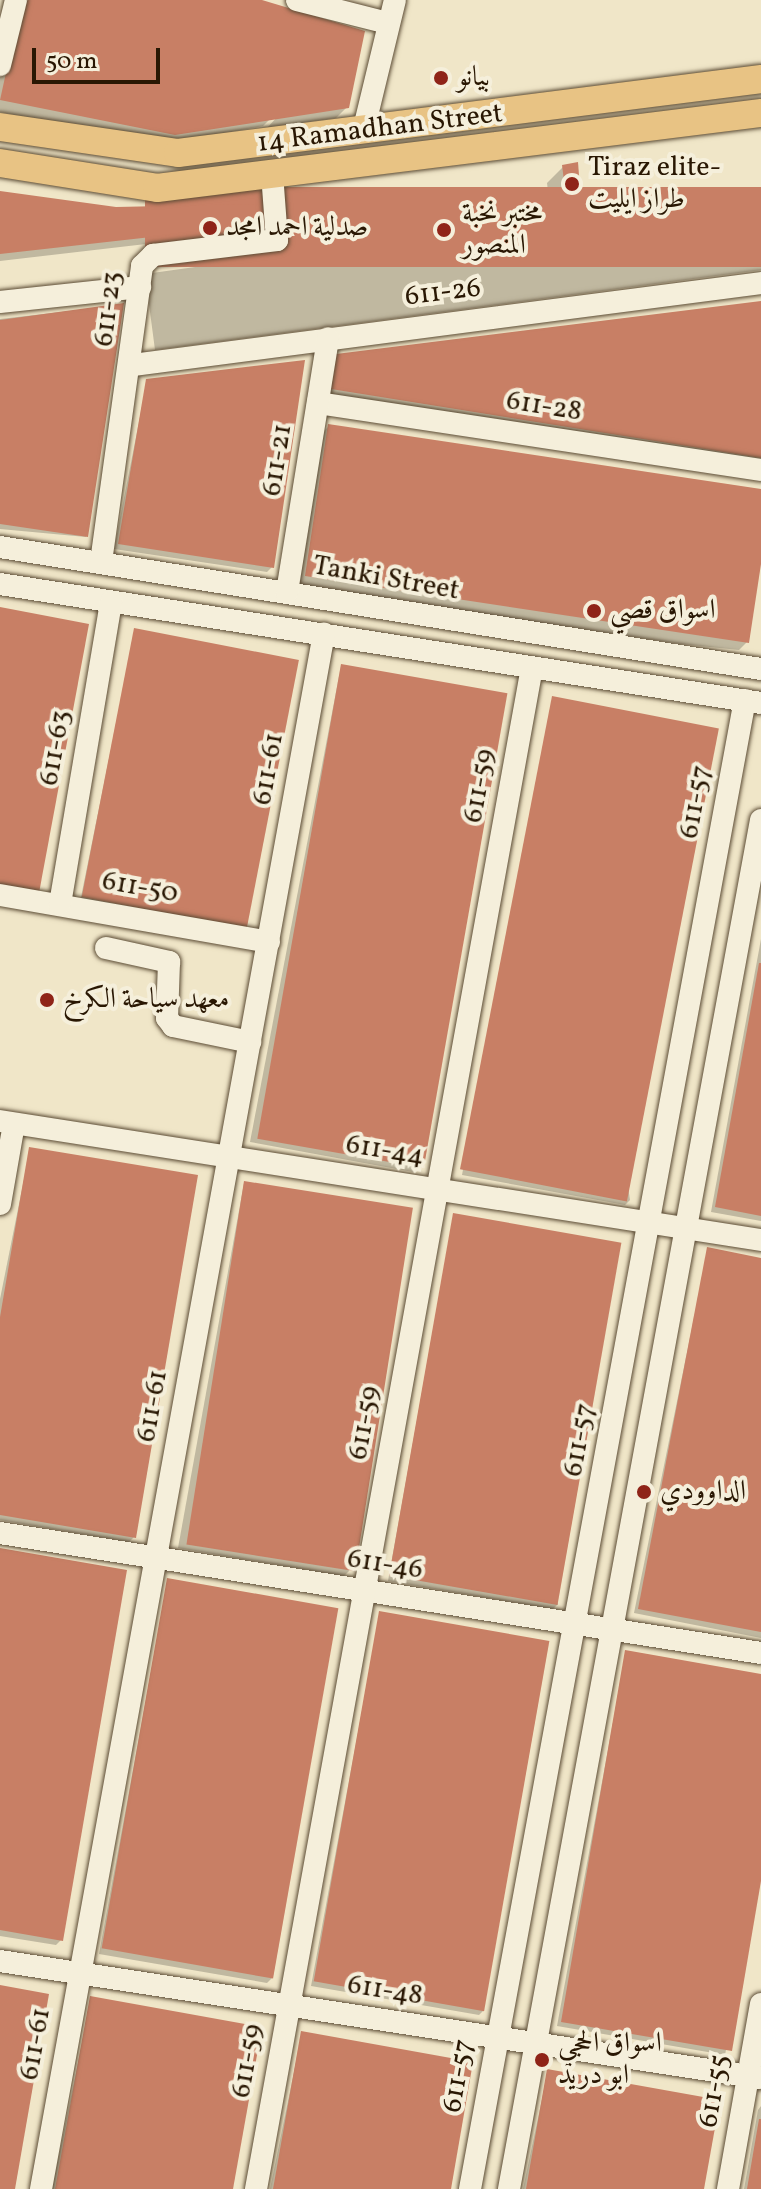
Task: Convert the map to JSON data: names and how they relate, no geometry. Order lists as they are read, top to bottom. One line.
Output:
{"streets":{"main road":["14 Ramadhan Street"],"street":["611-26","611-23","611-28","611-21","Tanki Street","611-63","611-61","611-59","611-57","611-50","611-44","611-46","611-48","611-55"]},"crossings":[["14 Ramadhan Street","611-23"],["611-26","611-23"],["611-26","611-21"],["611-23","Tanki Street"],["611-28","611-21"],["611-21","Tanki Street"],["611-63","611-50"],["611-61","611-50"],["611-61","611-44"],["611-61","611-46"],["611-61","611-48"],["611-59","611-44"],["611-59","611-46"],["611-59","611-48"],["611-57","611-44"],["611-57","611-46"],["611-57","611-48"],["611-48","611-55"]],"places":["بيانو","Tiraz elite- طراز ايليت","صدلية احمد امجد","مختبر نخبة المنصور","اسواق قصي","معهد سياحة الكرخ","الداوودي","اسواق الحجي ابو دريد"],"scale_bar":"50 m"}
